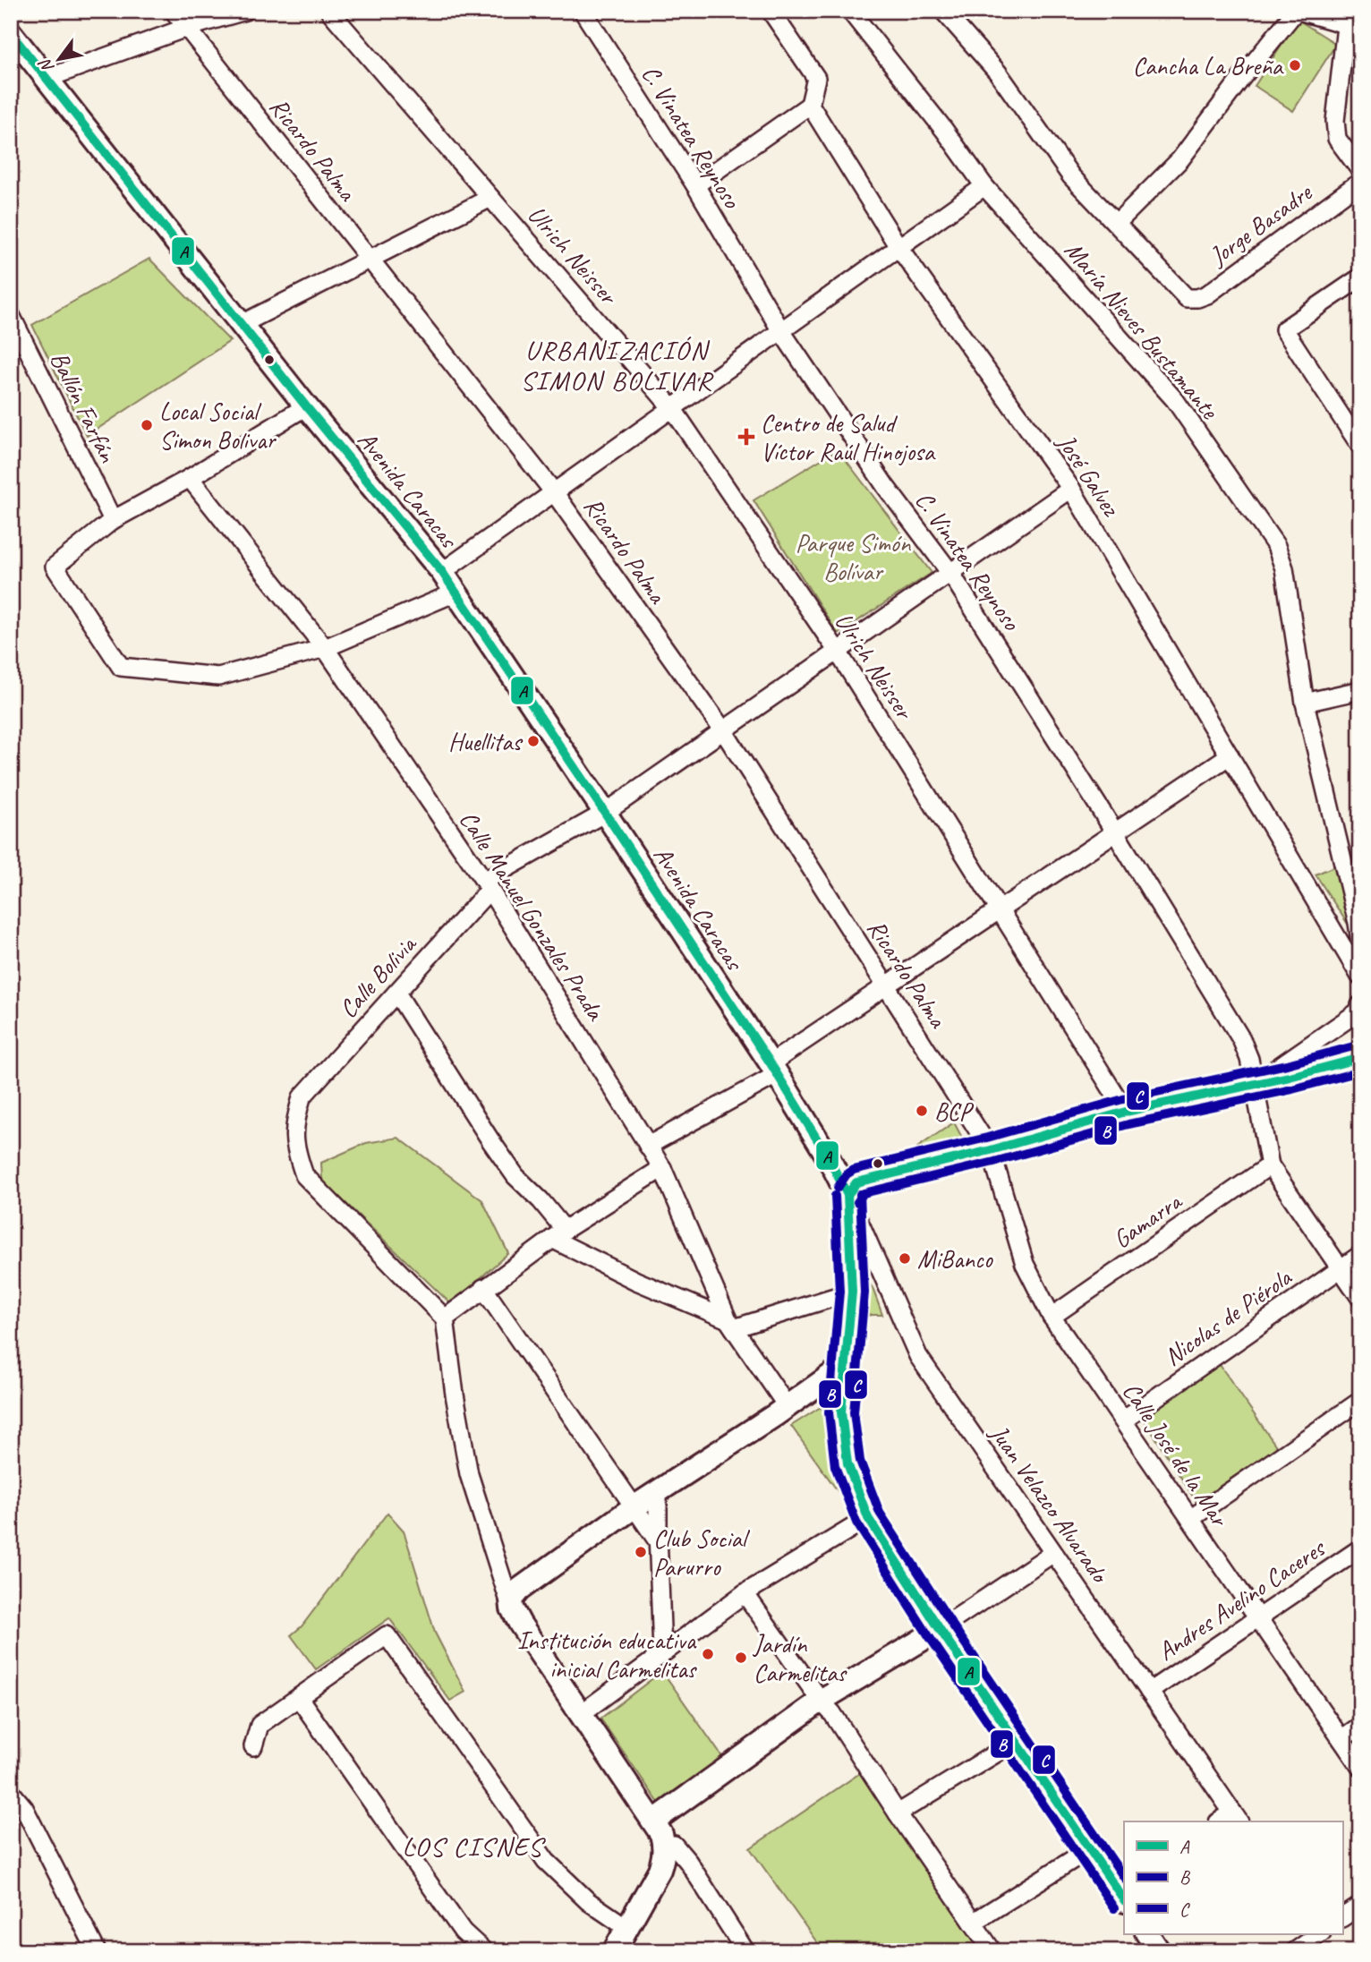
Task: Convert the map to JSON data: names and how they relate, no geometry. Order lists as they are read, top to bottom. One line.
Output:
{"streets":{"main road":["Avenida Caracas"],"street":["C. Vinatea Reynoso","Ricardo Palma","Jorge Basadre","Ulrich Neisser","María Nieves Bustamante","Ballón Farfán","José Galvez","Calle Manuel Gonzales Prada","Calle Bolivia","Gamarra","Nicolas de Piérola","Calle José de la Mar","Juan Velazco Alvarado","Andres Avelino Caceres"]},"crossings":[["C. Vinatea Reynoso","Calle Bolivia"],["C. Vinatea Reynoso","Gamarra"],["Ricardo Palma","Calle Bolivia"],["Ricardo Palma","Calle José de la Mar"],["Ulrich Neisser","Calle Bolivia"],["José Galvez","Calle Bolivia"],["Avenida Caracas","Calle Bolivia"],["Avenida Caracas","Juan Velazco Alvarado"],["Calle Manuel Gonzales Prada","Calle Bolivia"],["Gamarra","Calle José de la Mar"],["Nicolas de Piérola","Calle José de la Mar"],["Calle José de la Mar","Andres Avelino Caceres"],["Juan Velazco Alvarado","Andres Avelino Caceres"]],"districts":["URBANIZACIÓN SIMON BOLIVAR","LOS CISNES"],"parks":["Parque Simón Bolívar"],"places":{"other":["Cancha La Breña","Local Social Simon Bolivar","Huellitas","BCP","MiBanco","Club Social Parurro","Institución educativa inicial Carmelitas","Jardín Carmelitas"],"health":["Centro de Salud Víctor Raúl Hinojosa"]},"lines":["transit line A","transit line C","transit line B"],"legend":["A","B","C"],"north":"bottom left"}
